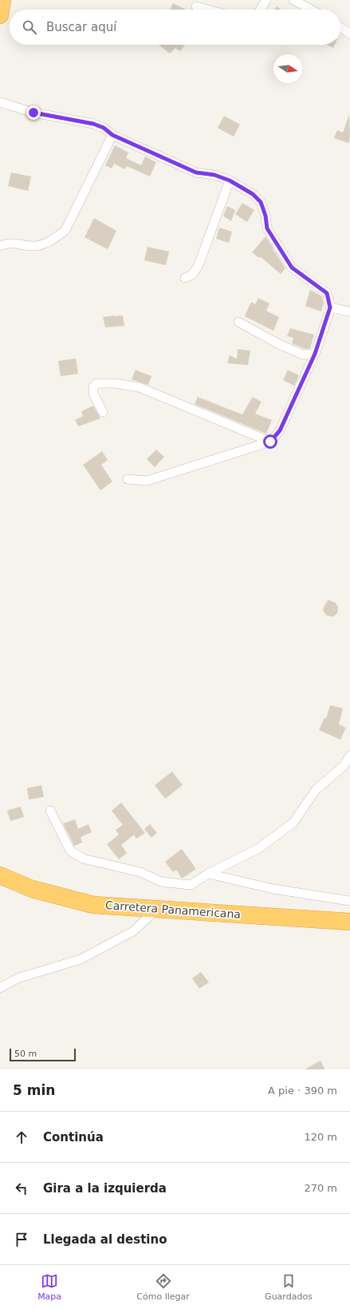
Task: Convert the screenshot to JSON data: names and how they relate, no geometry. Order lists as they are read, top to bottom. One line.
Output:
{"streets":{"highway":["Carretera Panamericana"]},"scale_bar":"50 m","north":"right","page":{"search":"Buscar aquí","scale":"50 m","heading":["5 min","A pie · 390 m"],"list":[["Continúa","120 m"],["Gira a la izquierda","270 m"],"Llegada al destino"],"nav":["Mapa","Cómo llegar","Guardados"]}}
